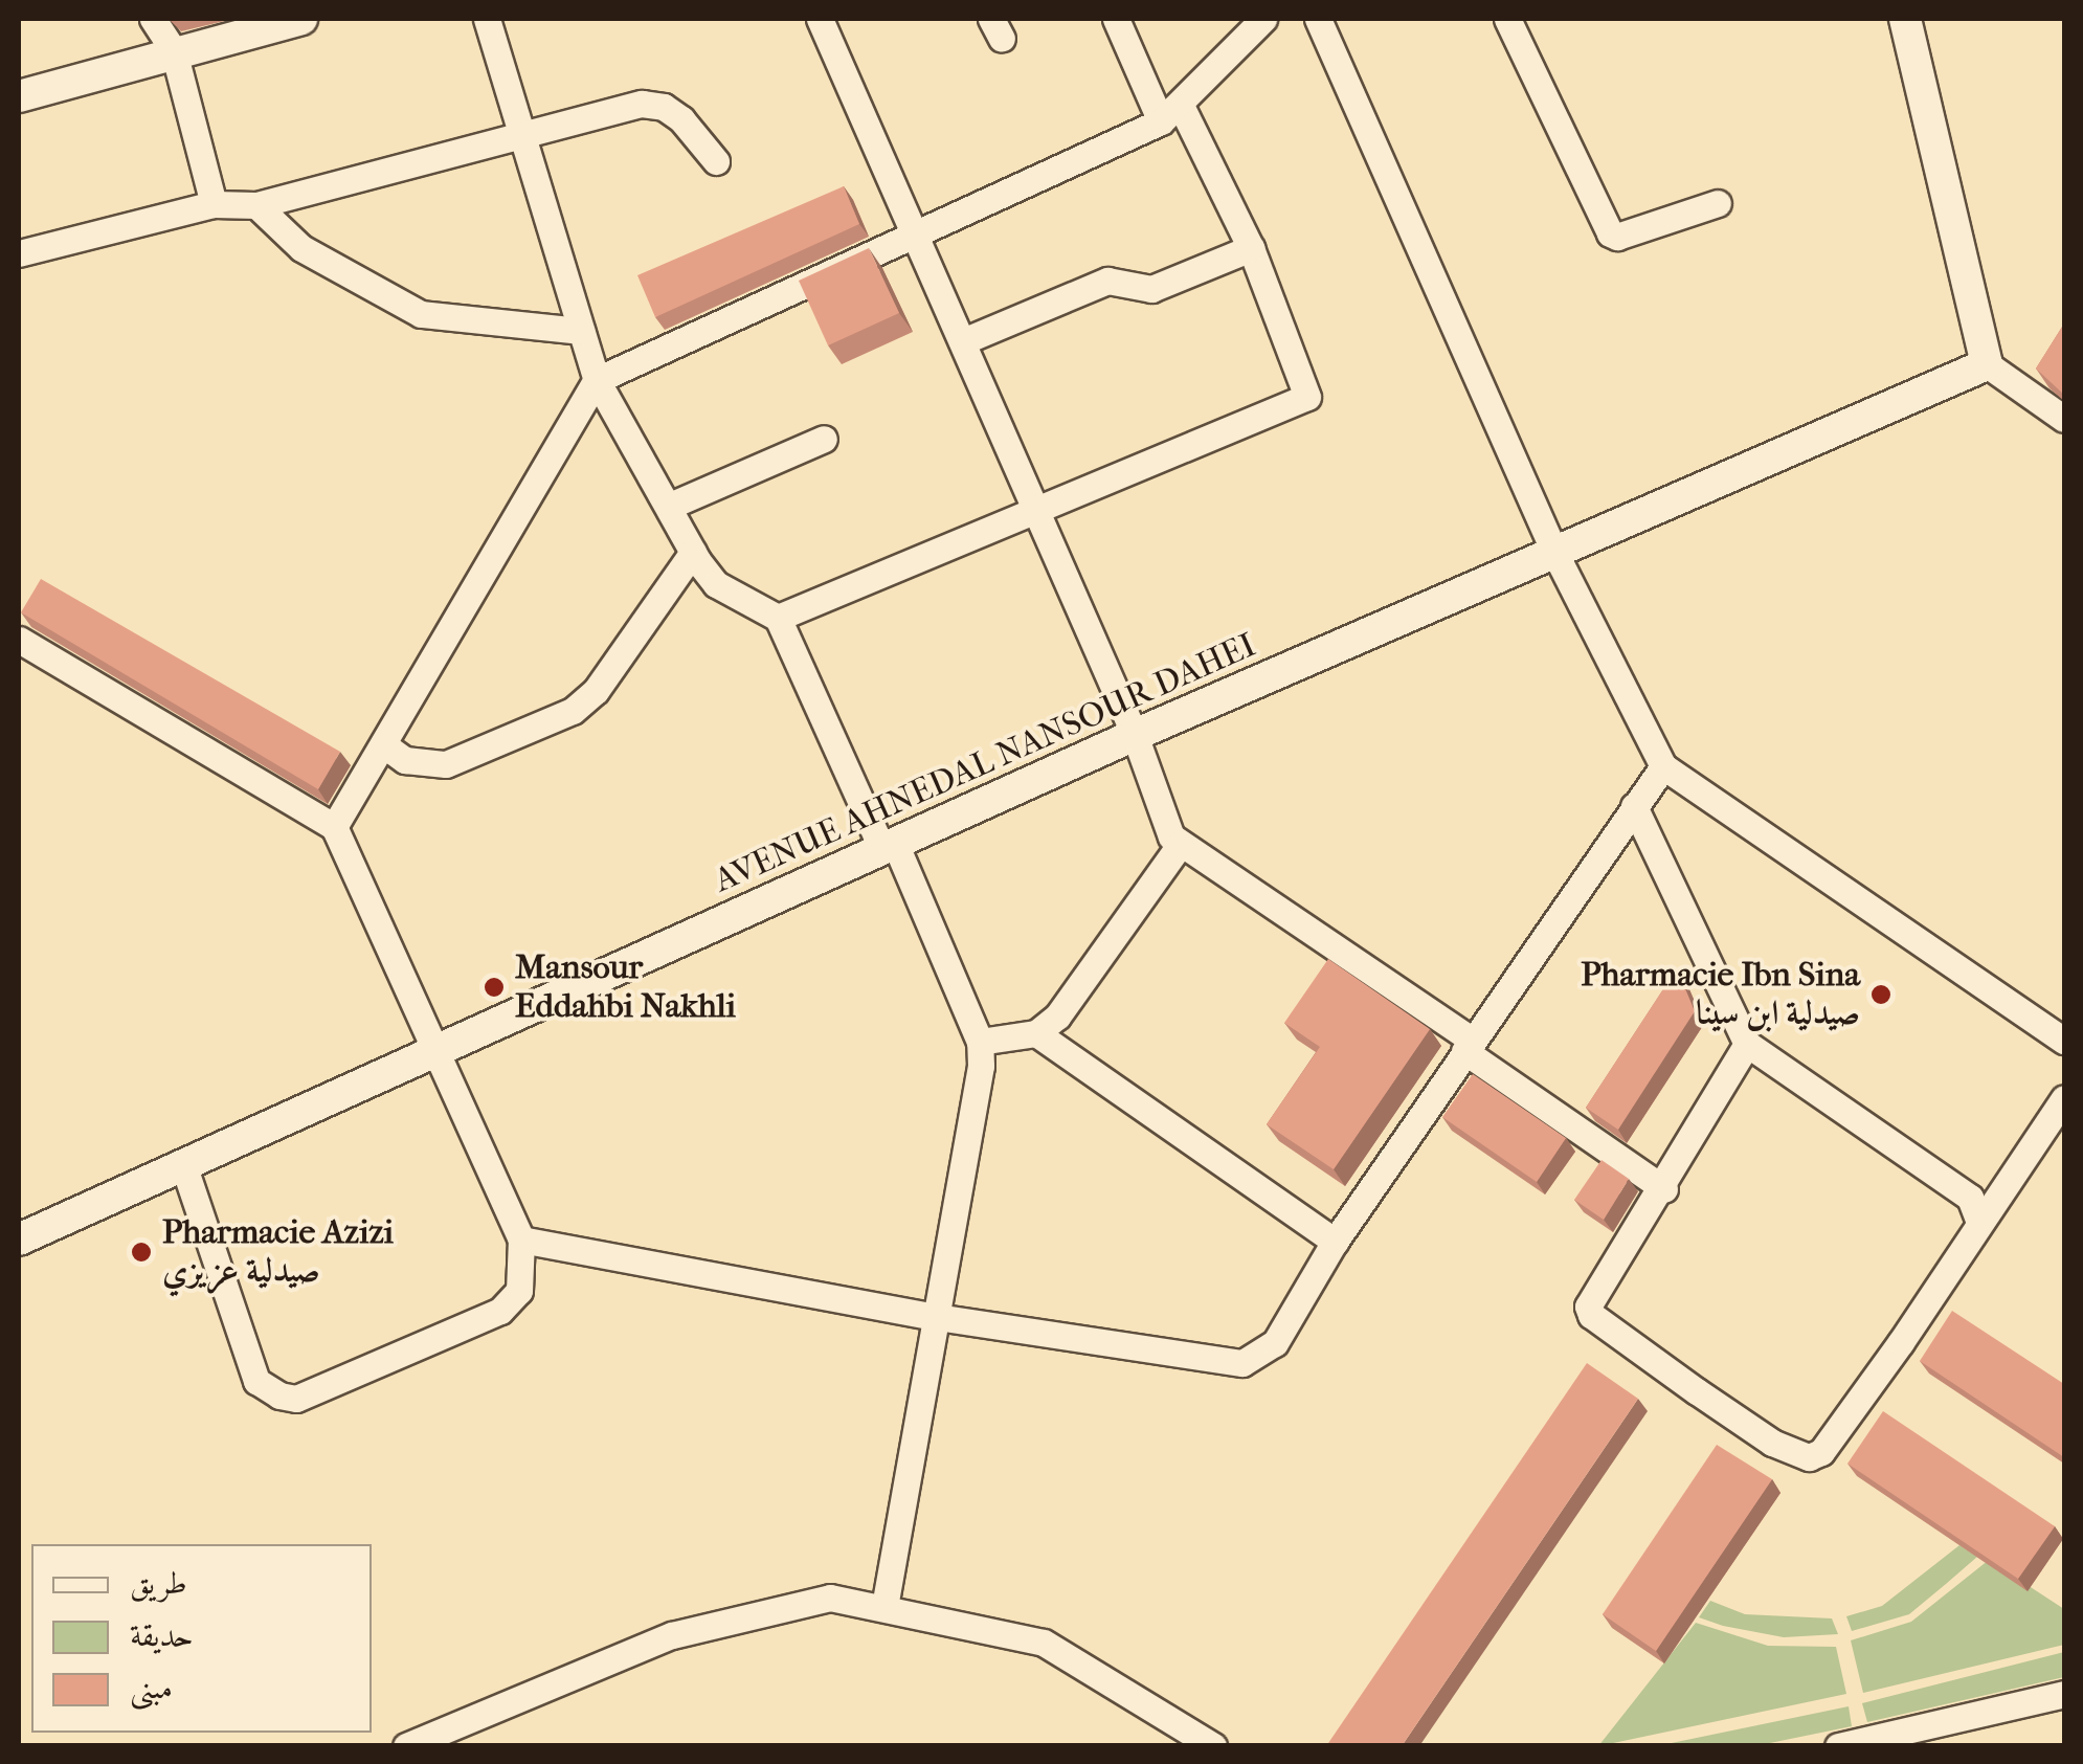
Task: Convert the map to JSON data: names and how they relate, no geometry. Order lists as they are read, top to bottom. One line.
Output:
{"streets":{"street":["AVENUE AHNEDAL NANSOUR DAHEI"]},"places":["Mansour Eddahbi Nakhli","Pharmacie Ibn Sina صيدلية ابن سينا","Pharmacie Azizi صيدلية عزيزي"],"legend":["طريق","حديقة","مبنى"]}
